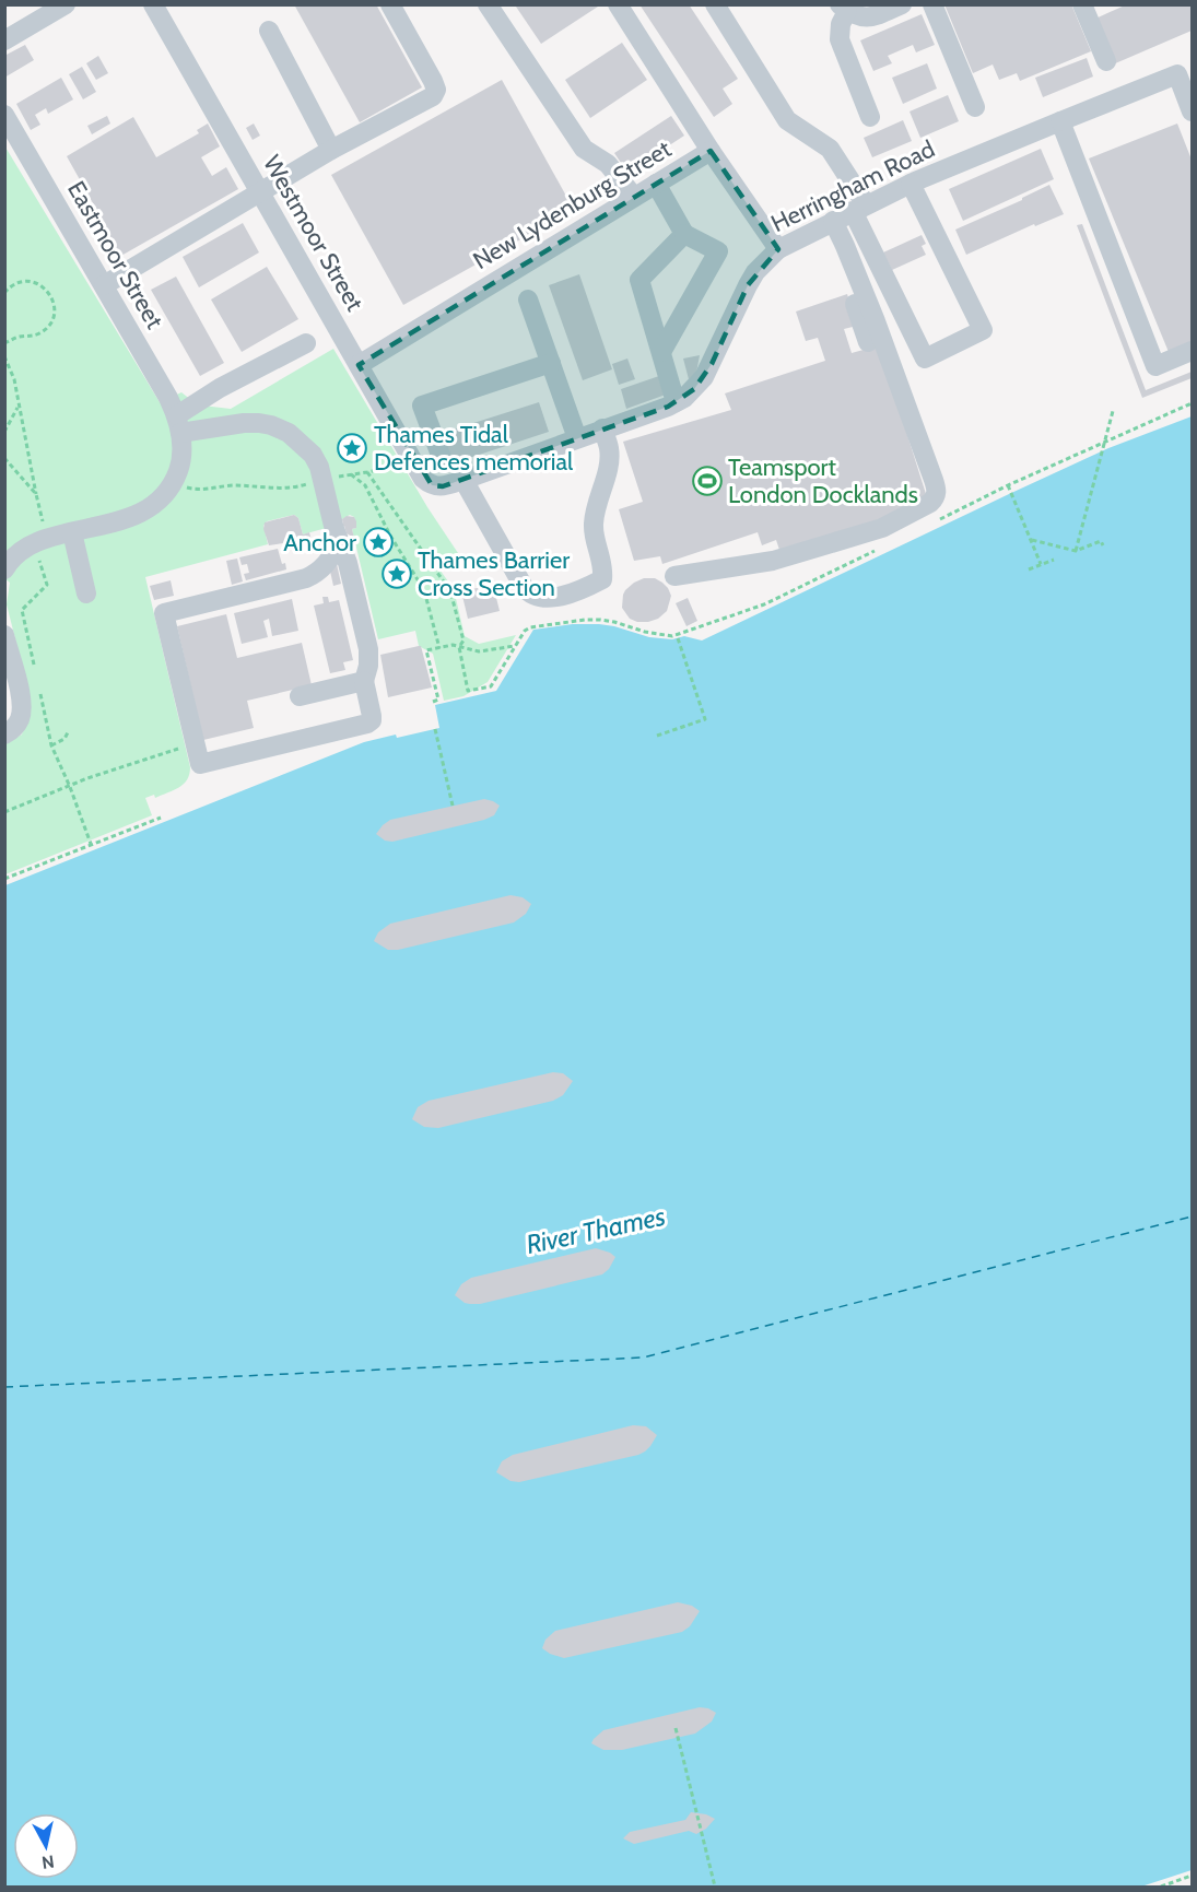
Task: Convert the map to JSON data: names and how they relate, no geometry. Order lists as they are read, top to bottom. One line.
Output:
{"streets":{"street":["Herringham Road","New Lydenburg Street","Westmoor Street","Eastmoor Street"]},"crossings":[["Herringham Road","New Lydenburg Street"],["Herringham Road","Westmoor Street"],["New Lydenburg Street","Westmoor Street"]],"water":["River Thames"],"places":{"place":["Thames Tidal Defences memorial","Anchor","Thames Barrier Cross Section"],"sports":["Teamsport London Docklands"]},"north":"bottom"}
